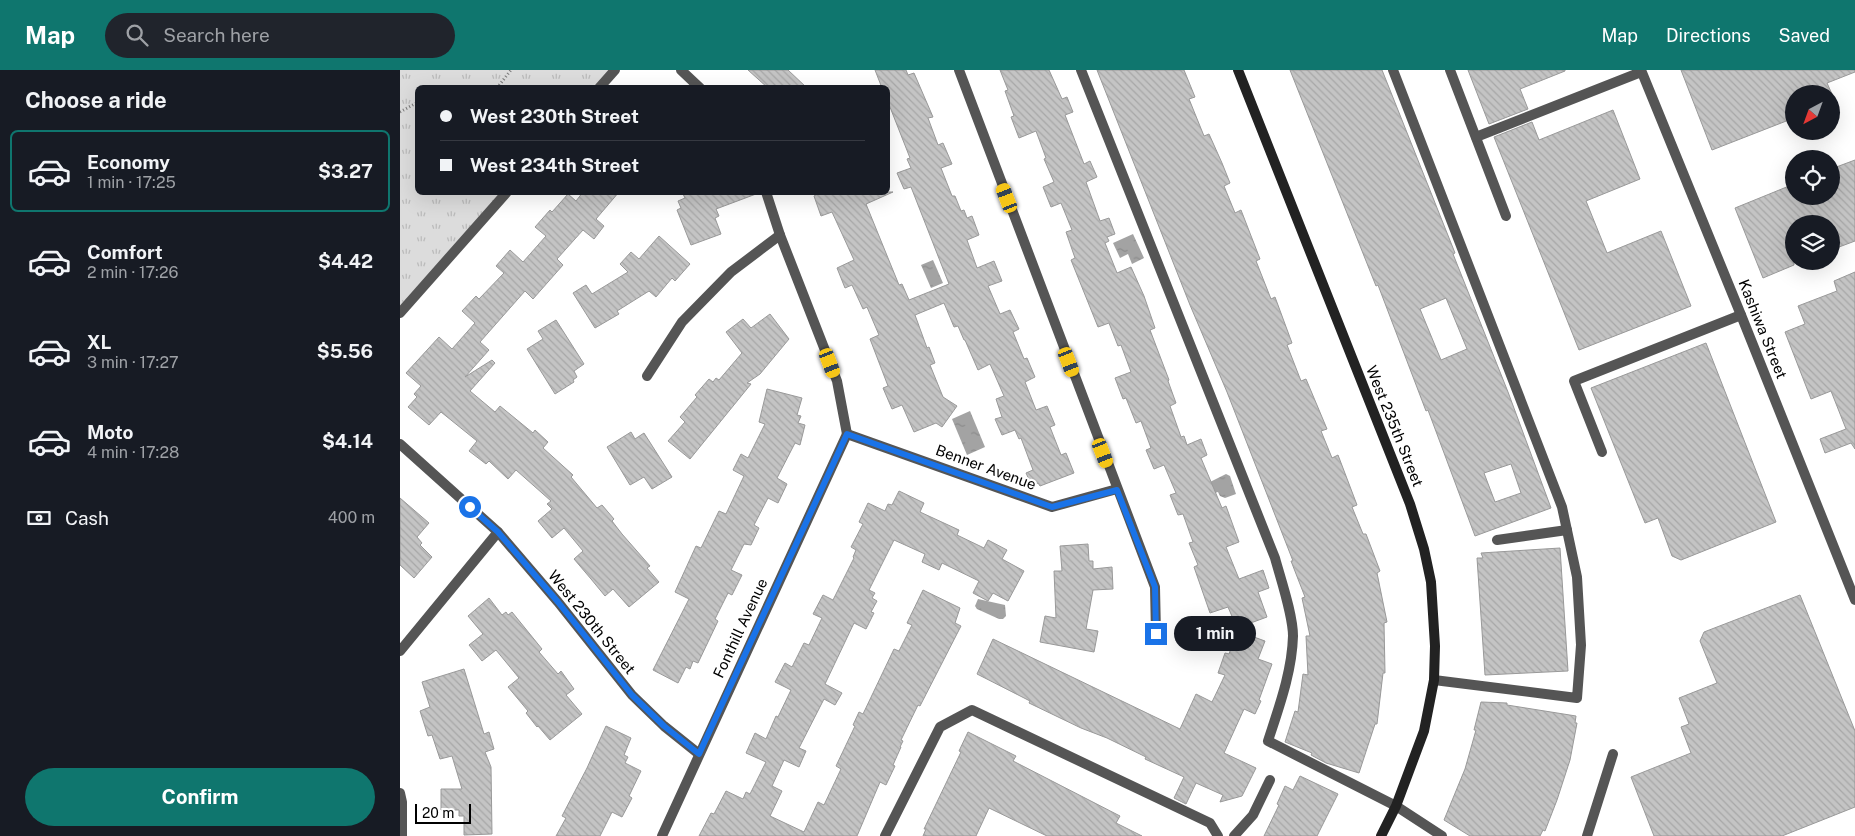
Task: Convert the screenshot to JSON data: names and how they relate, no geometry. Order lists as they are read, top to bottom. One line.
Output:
{"streets":{"street":["Kashiwa Street","West 235th Street","Benner Avenue","West 230th Street","Fonthill Avenue"]},"crossings":[["Benner Avenue","Fonthill Avenue"],["West 230th Street","Fonthill Avenue"]],"scale_bar":"20 m","north":"bottom left","page":{"header":"Map","search":"Search here","nav":["Map","Directions","Saved"],"heading":"Choose a ride","banner":["West 230th Street","West 234th Street"],"list":[{"name":"Economy","note":"1 min · 17:25","value":"$3.27"},{"name":"Comfort","note":"2 min · 17:26","value":"$4.42"},{"name":"XL","note":"3 min · 17:27","value":"$5.56"},{"name":"Moto","note":"4 min · 17:28","value":"$4.14"}],"pay":["Cash","400 m"],"bubble":"1 min","buttons":"Confirm","scale":"20 m"}}
